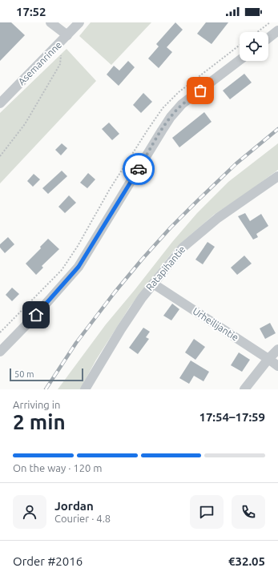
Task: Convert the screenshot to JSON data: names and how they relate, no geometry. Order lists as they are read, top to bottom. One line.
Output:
{"streets":{"street":["Asemanrinne","Ratapihantie","Urheilijantie"]},"crossings":[["Ratapihantie","Urheilijantie"]],"scale_bar":"50 m","page":{"status":"17:52","scale":"50 m","heading":["2 min","Arriving in","17:54–17:59"],"panel":["Jordan","Courier · 4.8","Order #2016","€32.05"],"bar":"On the way · 120 m"}}
